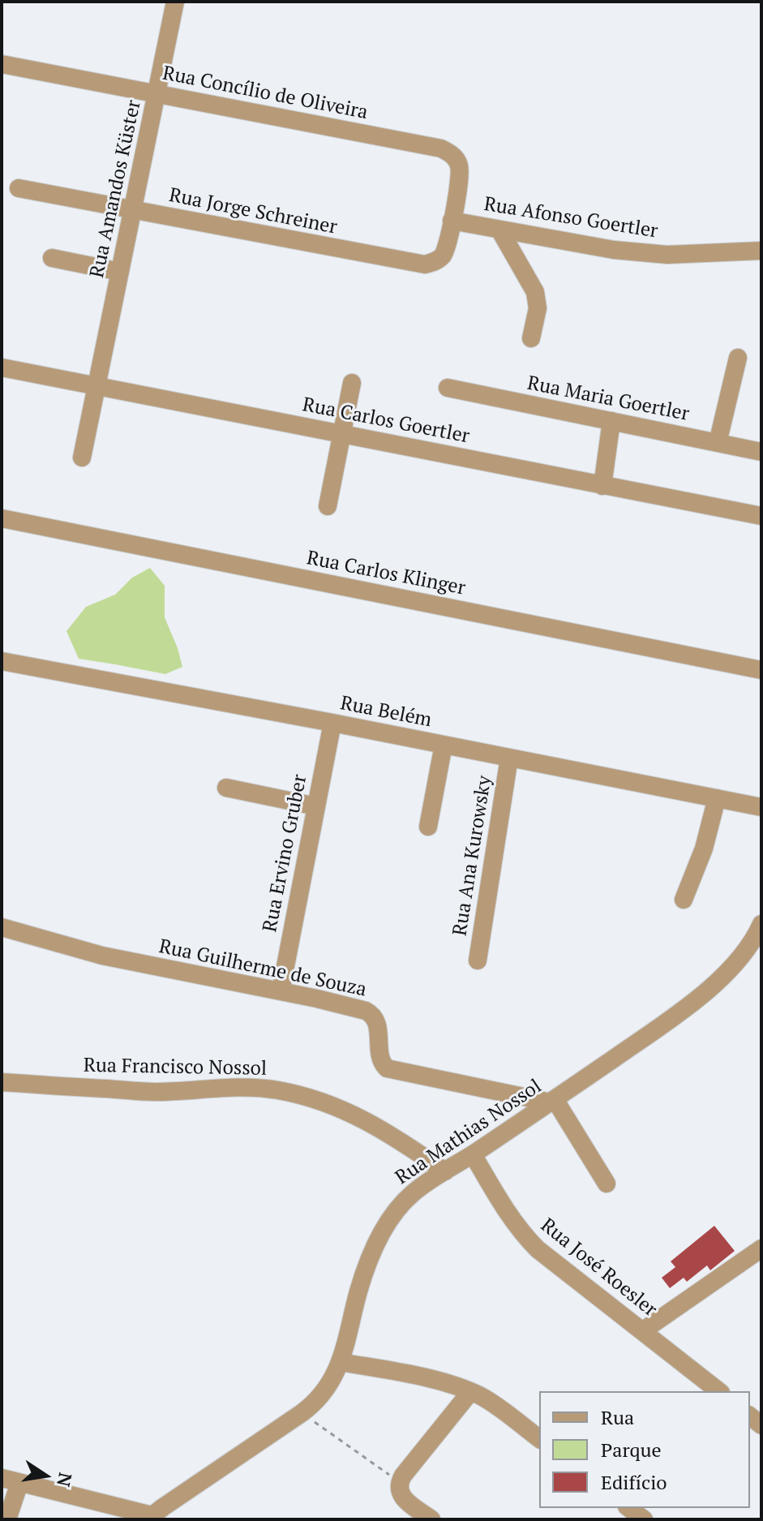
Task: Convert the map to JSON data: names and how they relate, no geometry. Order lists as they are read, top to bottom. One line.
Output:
{"streets":{"street":["Rua Concílio de Oliveira","Rua Amandos Küster","Rua Jorge Schreiner","Rua Afonso Goertler","Rua Maria Goertler","Rua Carlos Goertler","Rua Carlos Klinger","Rua Belém","Rua Ervino Gruber","Rua Ana Kurowsky","Rua Guilherme de Souza","Rua Francisco Nossol","Rua Mathias Nossol","Rua José Roesler"]},"crossings":[["Rua Concílio de Oliveira","Rua Amandos Küster"],["Rua Concílio de Oliveira","Rua Jorge Schreiner"],["Rua Concílio de Oliveira","Rua Afonso Goertler"],["Rua Amandos Küster","Rua Jorge Schreiner"],["Rua Amandos Küster","Rua Carlos Goertler"],["Rua Jorge Schreiner","Rua Afonso Goertler"],["Rua Belém","Rua Ervino Gruber"],["Rua Belém","Rua Ana Kurowsky"],["Rua Ervino Gruber","Rua Guilherme de Souza"],["Rua Guilherme de Souza","Rua Mathias Nossol"],["Rua Francisco Nossol","Rua Mathias Nossol"],["Rua Mathias Nossol","Rua José Roesler"]],"legend":["Rua","Parque","Edifício"],"north":"right"}
